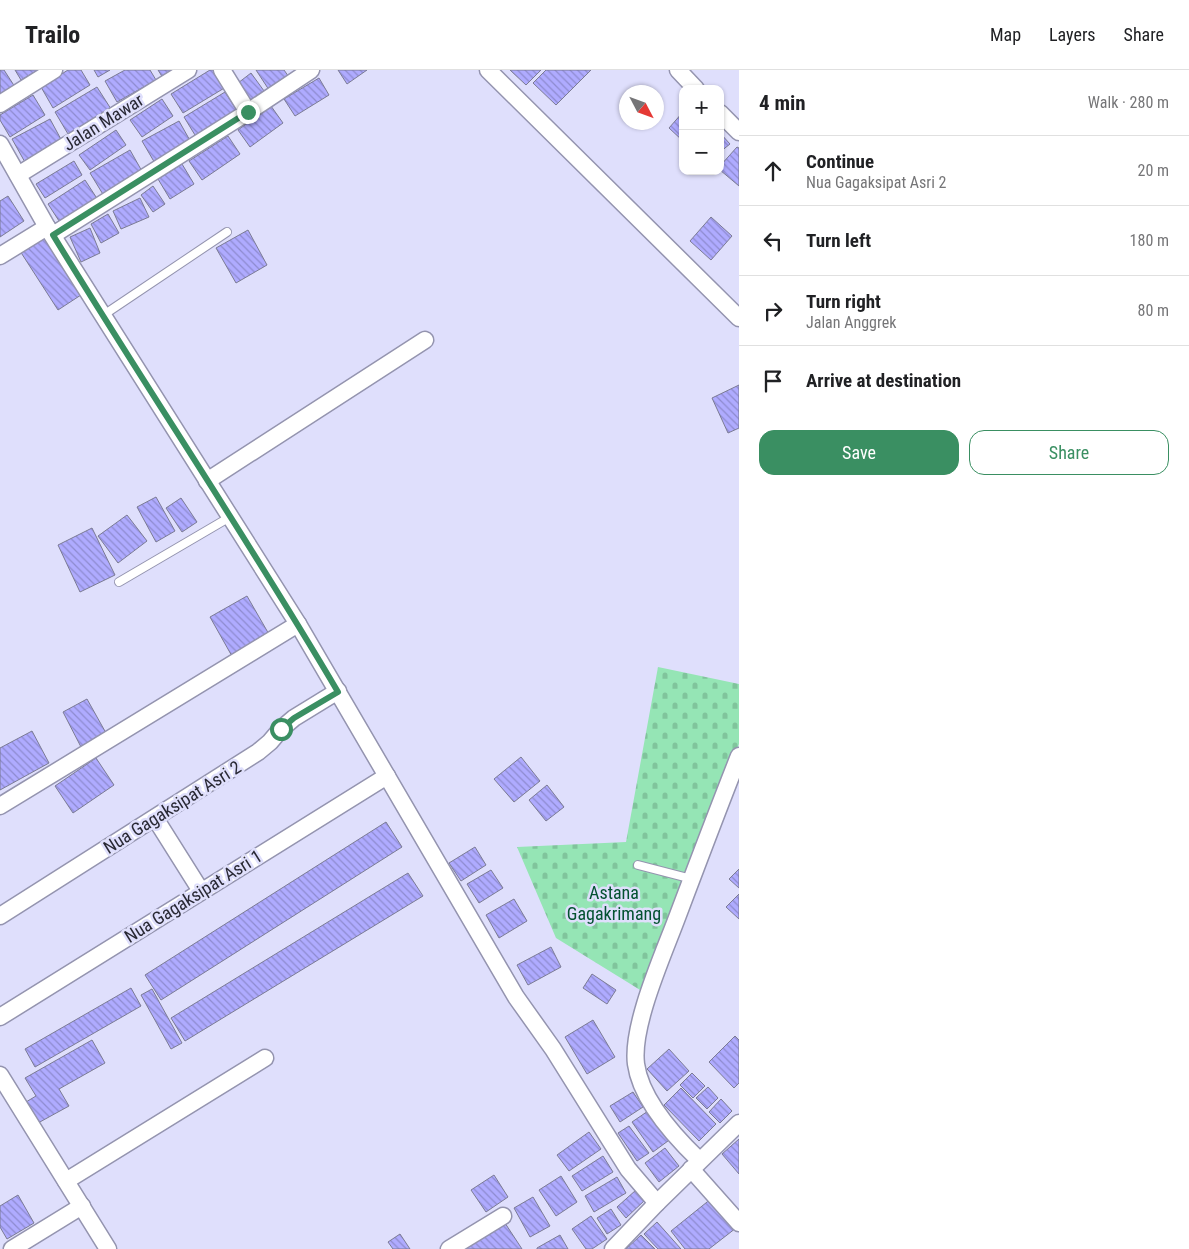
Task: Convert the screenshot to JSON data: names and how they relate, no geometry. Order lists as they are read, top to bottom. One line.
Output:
{"streets":{"street":["Jalan Mawar","Nua Gagaksipat Asri 2","Nua Gagaksipat Asri 1"]},"parks":["Astana Gagakrimang"],"north":"bottom right","page":{"header":"Trailo","nav":["Map","Layers","Share"],"heading":["4 min","Walk · 280 m"],"map_buttons":["+","−"],"list":[["Continue","Nua Gagaksipat Asri 2","20 m"],["Turn left","180 m"],["Turn right","Jalan Anggrek","80 m"],"Arrive at destination"],"buttons":["Save","Share"]}}
